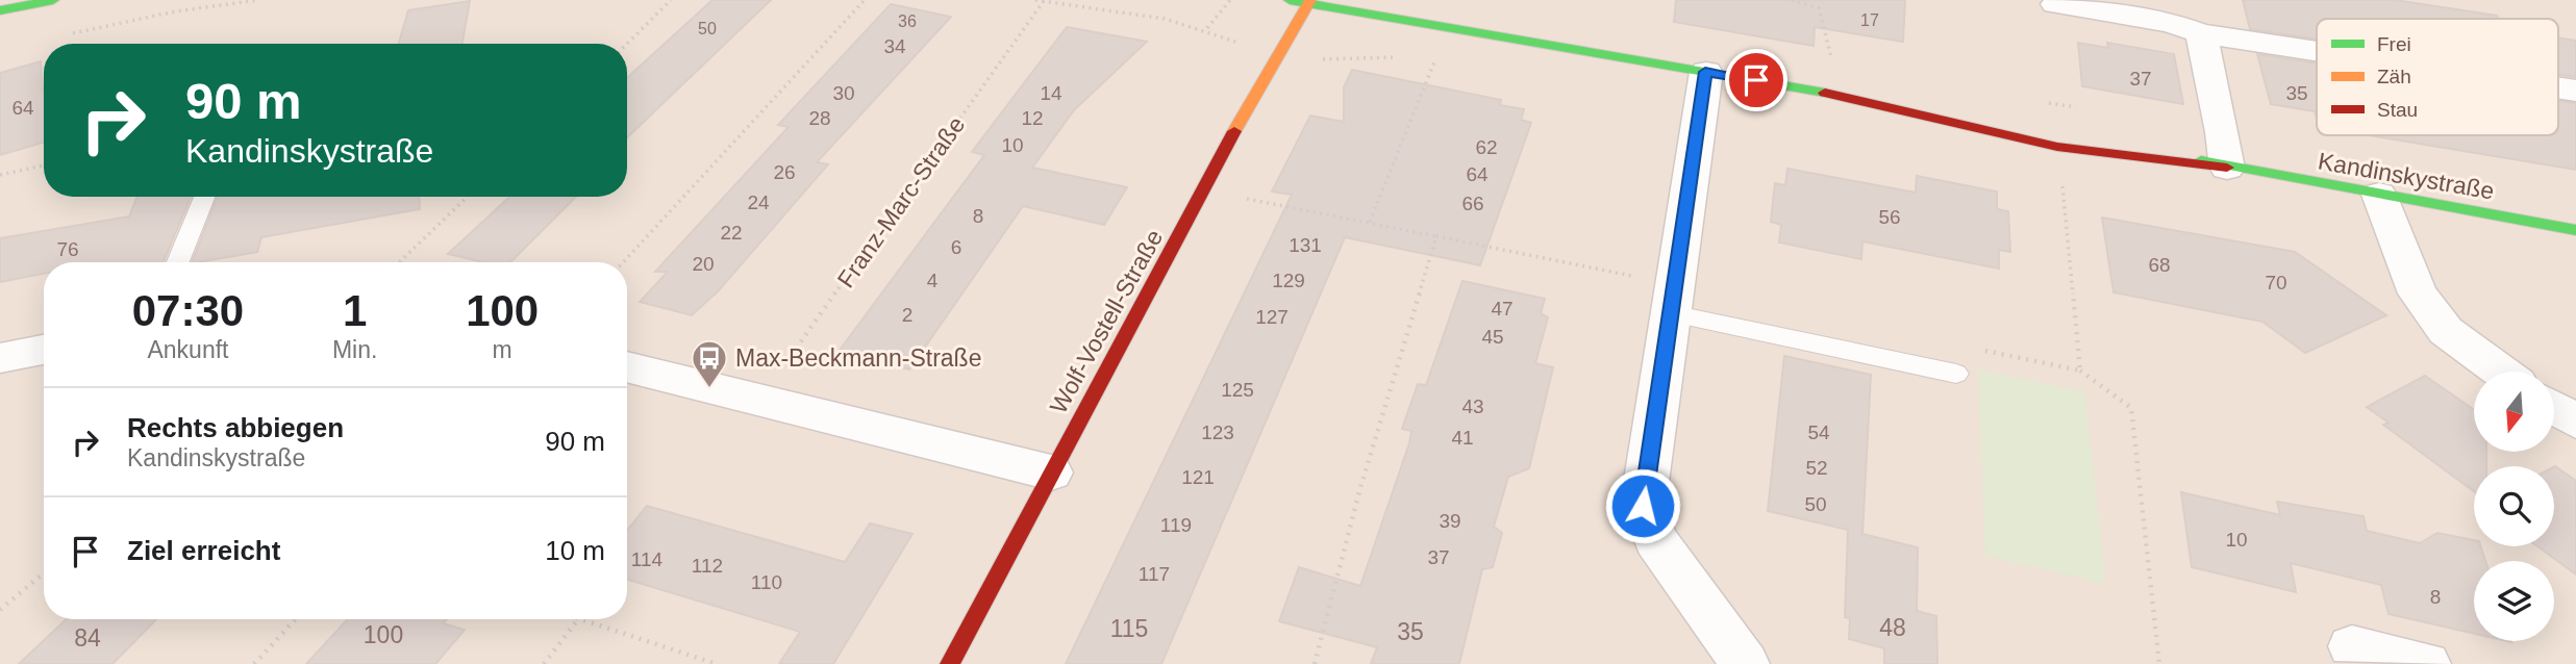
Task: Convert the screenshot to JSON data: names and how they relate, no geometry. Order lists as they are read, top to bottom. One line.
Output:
{"streets":{"street":["Kandinskystraße","Wolf-Vostell-Straße"],"path":["Franz-Marc-Straße"]},"crossings":[["Kandinskystraße","Wolf-Vostell-Straße"]],"places":{"bus stop":["Max-Beckmann-Straße"]},"house_numbers":["17","36","50","34","37","30","14","35","64","28","12","10","62","26","64","24","66","8","56","22","131","6","76","20","68","4","129","70","47","2","127","45","125","43","123","54","41","52","121","50","39","119","10","37","114","112","117","110","8","48","115","35","100","84"],"legend":["Frei","Zäh","Stau"],"north":"bottom","page":{"turn":["90 m","Kandinskystraße"],"eta":["07:30","Ankunft","1","Min.","100","m"],"list":[{"name":"Rechts abbiegen","note":"Kandinskystraße","value":"90 m"},{"name":"Ziel erreicht","value":"10 m"}]}}
